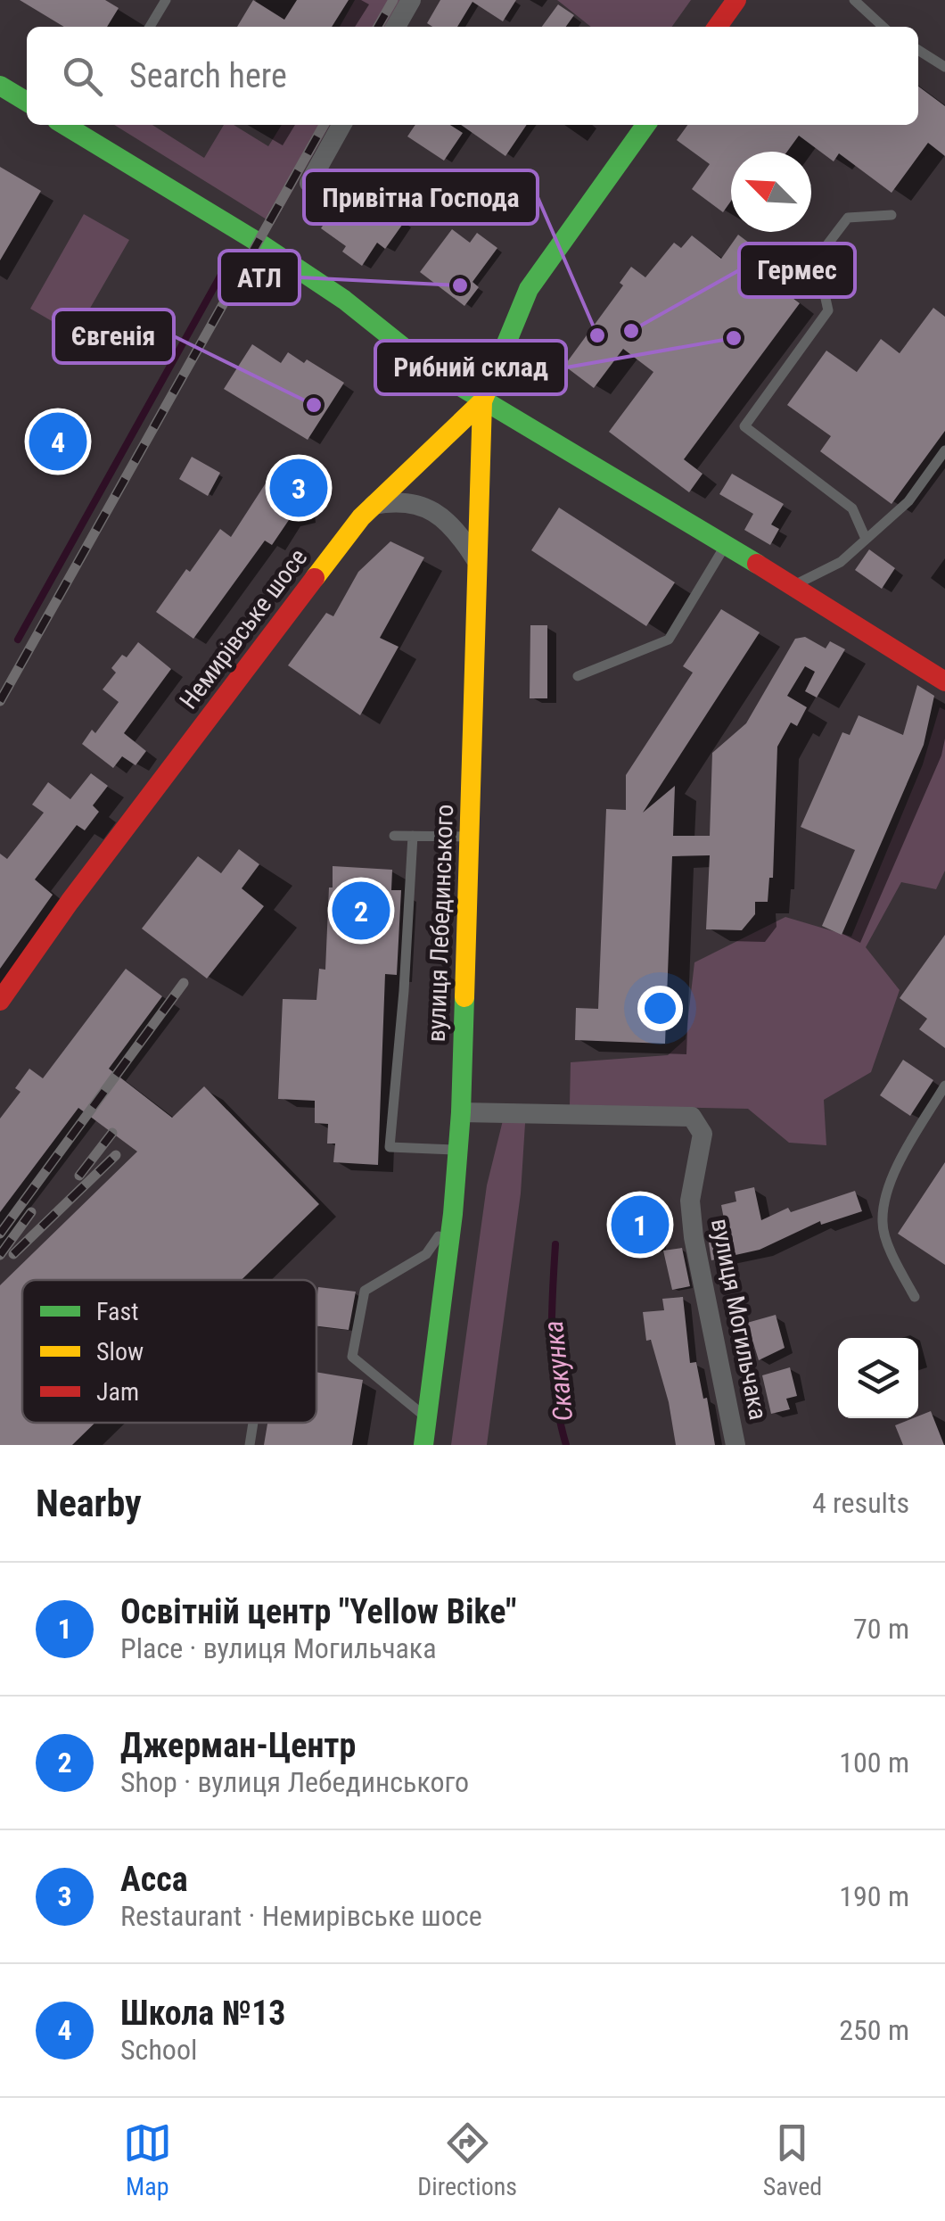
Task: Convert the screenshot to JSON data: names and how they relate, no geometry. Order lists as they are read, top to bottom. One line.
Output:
{"streets":{"main road":["Немирівське шосе","вулиця Лебединського"],"street":["вулиця Могильчака"]},"crossings":[["Немирівське шосе","вулиця Лебединського"],["вулиця Лебединського","вулиця Могильчака"]],"water":["Скакунка"],"places":["АТЛ","Гермес","Привітна Господа","Рибний склад","Євгенія"],"legend":["Fast","Slow","Jam"],"north":"top left","page":{"search":"Search here","pins":["4","3","2","1"],"heading":["Nearby","4 results"],"list":[{"mark":"1","name":"Освітній центр \"Yellow Bike\"","note":"Place · вулиця Могильчака","value":"70 m"},{"mark":"2","name":"Джерман-Центр","note":"Shop · вулиця Лебединського","value":"100 m"},{"mark":"3","name":"Асса","note":"Restaurant · Немирівське шосе","value":"190 m"},{"mark":"4","name":"Школа №13","note":"School","value":"250 m"}],"nav":["Map","Directions","Saved"]}}
